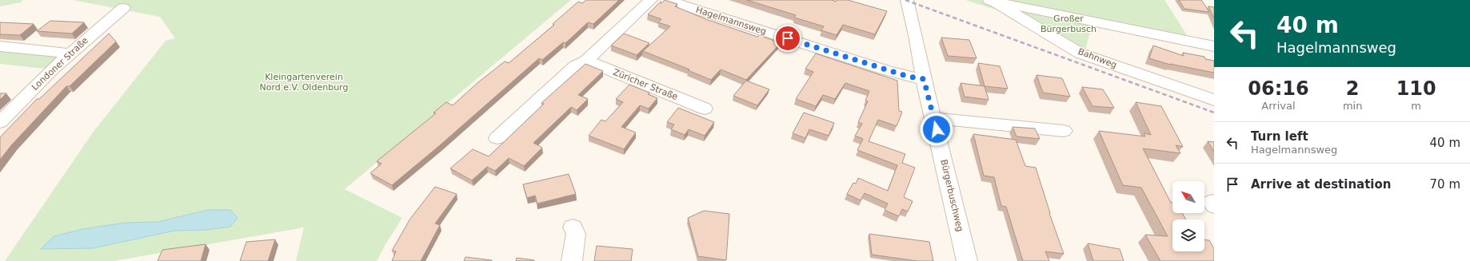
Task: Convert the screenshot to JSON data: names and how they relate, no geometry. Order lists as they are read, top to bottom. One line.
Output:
{"streets":{"street":["Hagelmannsweg","Bahnweg","Londoner Straße","Züricher Straße","Bürgerbuschweg"]},"crossings":[["Hagelmannsweg","Bürgerbuschweg"]],"parks":["Großer Bürgerbusch","Kleingartenverein Nord e.V. Oldenburg"],"north":"top left","page":{"turn":["40 m","Hagelmannsweg"],"eta":["06:16","Arrival","2","min","110","m"],"list":[{"name":"Turn left","note":"Hagelmannsweg","value":"40 m"},{"name":"Arrive at destination","value":"70 m"}]}}
